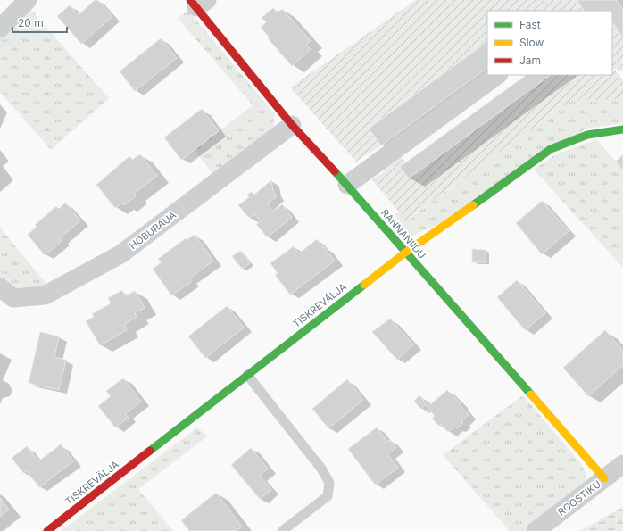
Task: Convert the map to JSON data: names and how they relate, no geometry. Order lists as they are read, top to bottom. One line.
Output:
{"streets":{"street":["HOBURAUA","RANNANIIDU","TISKREVÄLJA","ROOSTIKU"]},"crossings":[["HOBURAUA","RANNANIIDU"],["RANNANIIDU","TISKREVÄLJA"],["RANNANIIDU","ROOSTIKU"]],"legend":["Fast","Slow","Jam"],"scale_bar":"20 m"}
